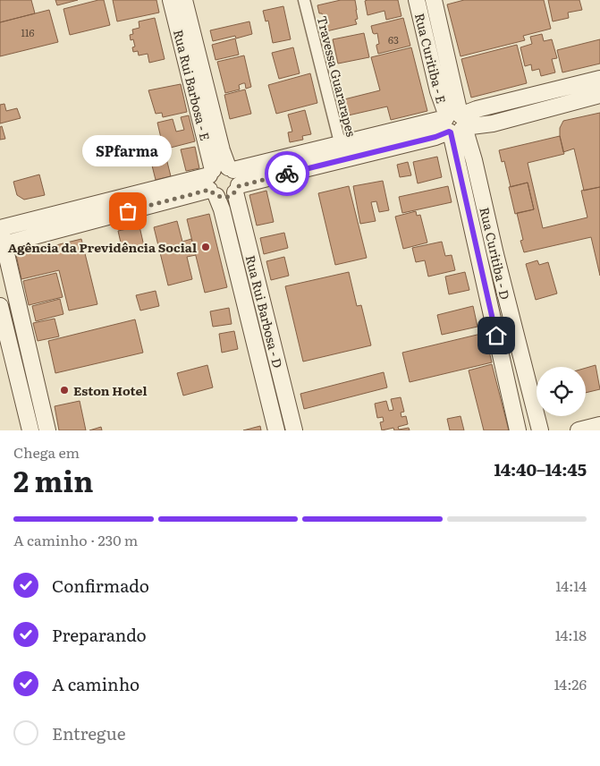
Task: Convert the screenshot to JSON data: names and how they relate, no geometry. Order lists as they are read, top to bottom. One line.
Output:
{"streets":{"street":["Rua Curitiba - E","Travessa Guararapes","Rua Rui Barbosa - E","Rua Curitiba - D","Rua Rui Barbosa - D"]},"crossings":[["Rua Curitiba - E","Rua Curitiba - D"],["Rua Rui Barbosa - E","Rua Rui Barbosa - D"]],"places":["SPfarma","Agência da Previdência Social","Eston Hotel"],"house_numbers":["116","63"],"page":{"bubble":"SPfarma","heading":["2 min","Chega em","14:40–14:45"],"bar":"A caminho · 230 m","list":[["Confirmado","14:14"],["Preparando","14:18"],["A caminho","14:26"],"Entregue"]}}
